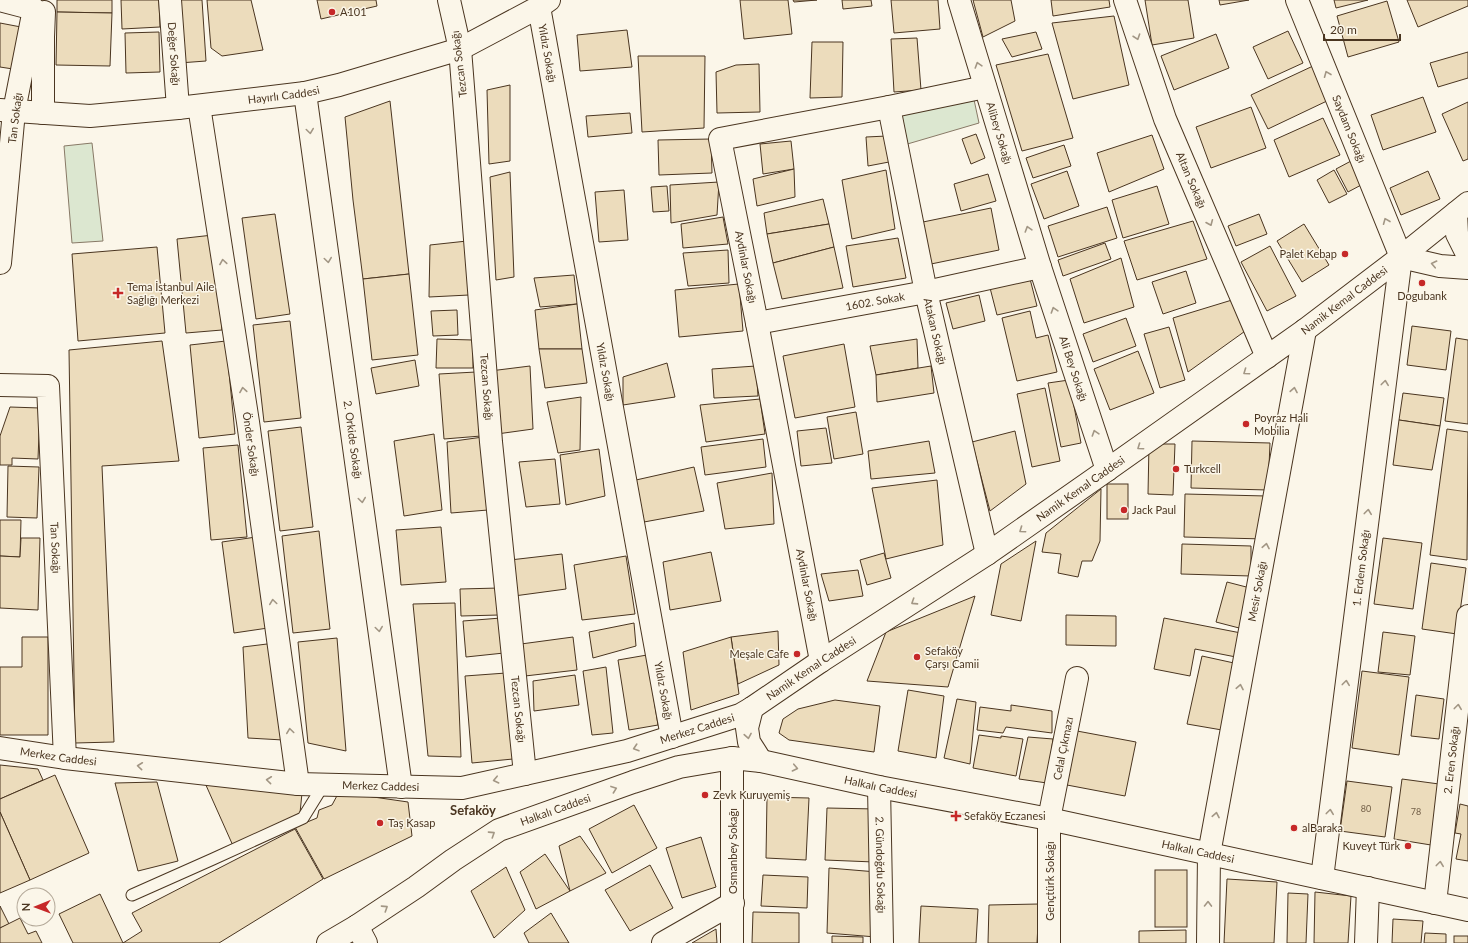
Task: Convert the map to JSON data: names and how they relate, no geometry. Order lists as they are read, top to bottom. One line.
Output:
{"streets":{"street":["Yıldız Sokağı","Değer Sokağı","Tezcan Sokağı","Hayırlı Caddesi","Tan Sokağı","Saydam Sokağı","Alibey Sokağı","Altan Sokağı","Aydinlar Sokağı","Namik Kemal Caddesi","1602. Sokak","Atakan Sokağı","Ali Bey Sokağı","2. Orkide Sokağı","Önder Sokağı","1. Erdem Sokağı","Mesir Sokağı","Merkez Caddesi","Celal Çıkmazı","2. Eren Sokağı","Halkalı Caddesi","Osmanbey Sokağı","2. Gündoğdu Sokağı","Gençtürk Sokağı"]},"crossings":[["Yıldız Sokağı","Hayırlı Caddesi"],["Yıldız Sokağı","Merkez Caddesi"],["Değer Sokağı","Hayırlı Caddesi"],["Tezcan Sokağı","Hayırlı Caddesi"],["Tezcan Sokağı","Merkez Caddesi"],["Hayırlı Caddesi","Tan Sokağı"],["Hayırlı Caddesi","2. Orkide Sokağı"],["Hayırlı Caddesi","Önder Sokağı"],["Tan Sokağı","Merkez Caddesi"],["Saydam Sokağı","Namik Kemal Caddesi"],["Saydam Sokağı","1. Erdem Sokağı"],["Alibey Sokağı","Aydinlar Sokağı"],["Alibey Sokağı","1602. Sokak"],["Alibey Sokağı","Ali Bey Sokağı"],["Altan Sokağı","Namik Kemal Caddesi"],["Aydinlar Sokağı","Namik Kemal Caddesi"],["Aydinlar Sokağı","1602. Sokak"],["Aydinlar Sokağı","Atakan Sokağı"],["Namik Kemal Caddesi","Atakan Sokağı"],["Namik Kemal Caddesi","Ali Bey Sokağı"],["Namik Kemal Caddesi","1. Erdem Sokağı"],["Namik Kemal Caddesi","Mesir Sokağı"],["Namik Kemal Caddesi","Merkez Caddesi"],["1602. Sokak","Atakan Sokağı"],["1602. Sokak","Ali Bey Sokağı"],["2. Orkide Sokağı","Merkez Caddesi"],["Önder Sokağı","Merkez Caddesi"],["1. Erdem Sokağı","Halkalı Caddesi"],["Mesir Sokağı","Halkalı Caddesi"],["Celal Çıkmazı","Halkalı Caddesi"],["Celal Çıkmazı","Gençtürk Sokağı"],["2. Eren Sokağı","Halkalı Caddesi"],["Halkalı Caddesi","Osmanbey Sokağı"],["Halkalı Caddesi","2. Gündoğdu Sokağı"],["Halkalı Caddesi","Gençtürk Sokağı"]],"one_way":["Saydam Sokağı","Alibey Sokağı","Altan Sokağı","Namik Kemal Caddesi","Ali Bey Sokağı","2. Orkide Sokağı","Önder Sokağı","1. Erdem Sokağı","Mesir Sokağı","Merkez Caddesi","2. Eren Sokağı","Halkalı Caddesi"],"districts":["Sefaköy"],"places":{"other":["A101","Palet Kebap","Dogubank","Poyraz Hali Mobilia","Turkcell","Jack Paul","Meşale Cafe","Sefaköy Çarşı Camii","Zevk Kuruyemiş","Taş Kasap","alBaraka","Kuveyt Türk"],"health":["Tema İstanbul Aile Sağlığı Merkezi","Sefaköy Eczanesi"]},"house_numbers":["80","78"],"scale_bar":"20 m","north":"left"}
